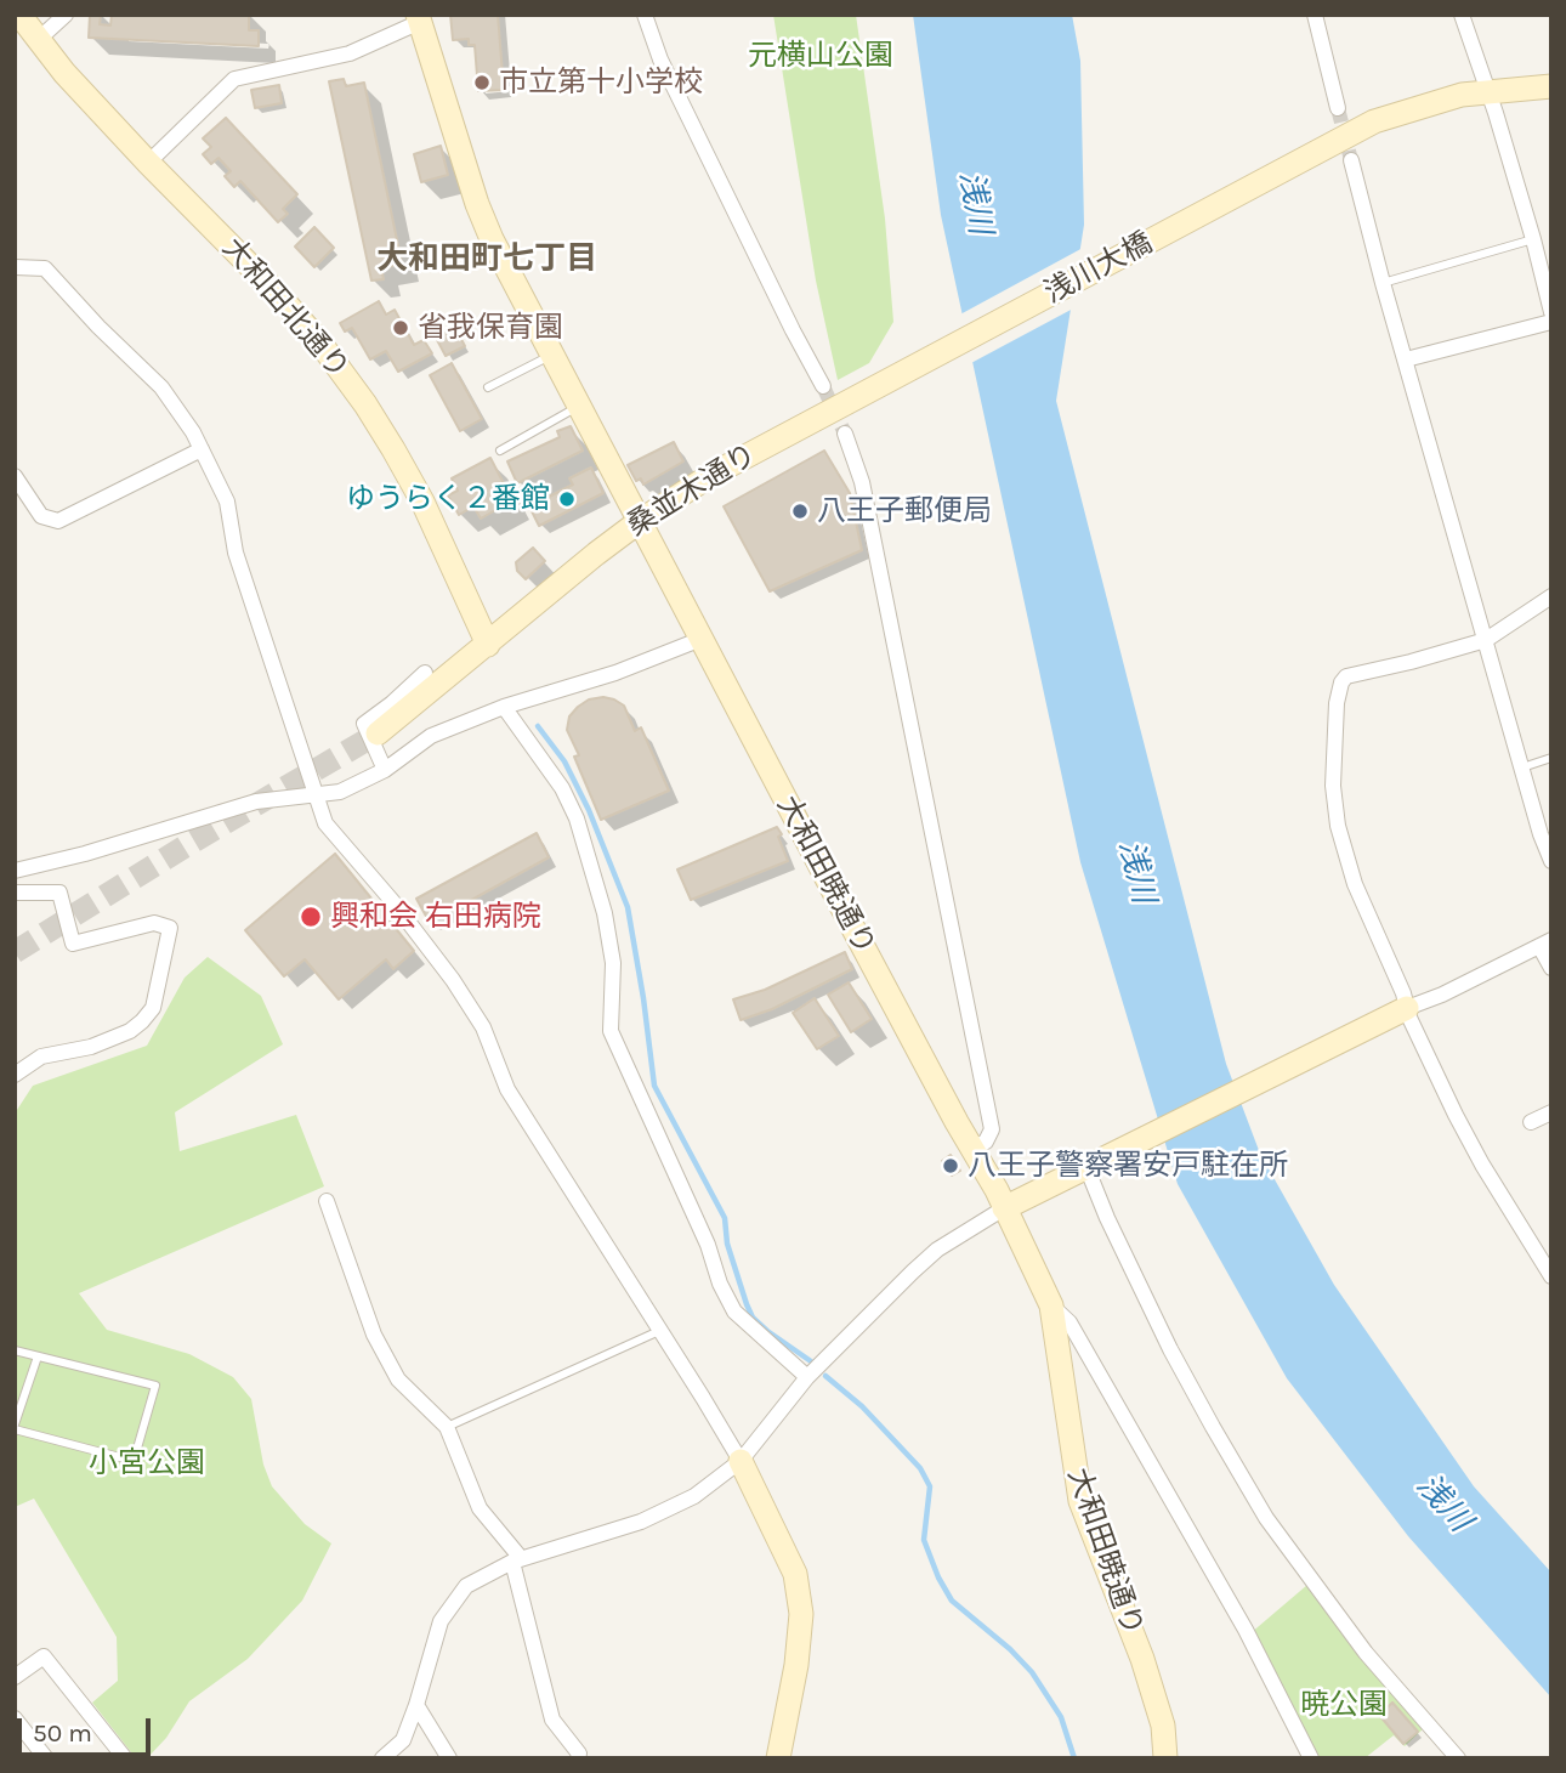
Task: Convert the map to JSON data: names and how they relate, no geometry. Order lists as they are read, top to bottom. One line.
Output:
{"streets":{"street":["浅川大橋","大和田北通り","桑並木通り","大和田暁通り"]},"crossings":[["浅川大橋","桑並木通り"],["大和田北通り","桑並木通り"],["桑並木通り","大和田暁通り"]],"districts":["大和田町七丁目"],"water":["浅川"],"parks":["元横山公園","小宮公園","暁公園"],"places":["市立第十小学校","省我保育園","ゆうらく２番館","八王子郵便局","興和会 右田病院","八王子警察署安戸駐在所"],"scale_bar":"50 m"}
